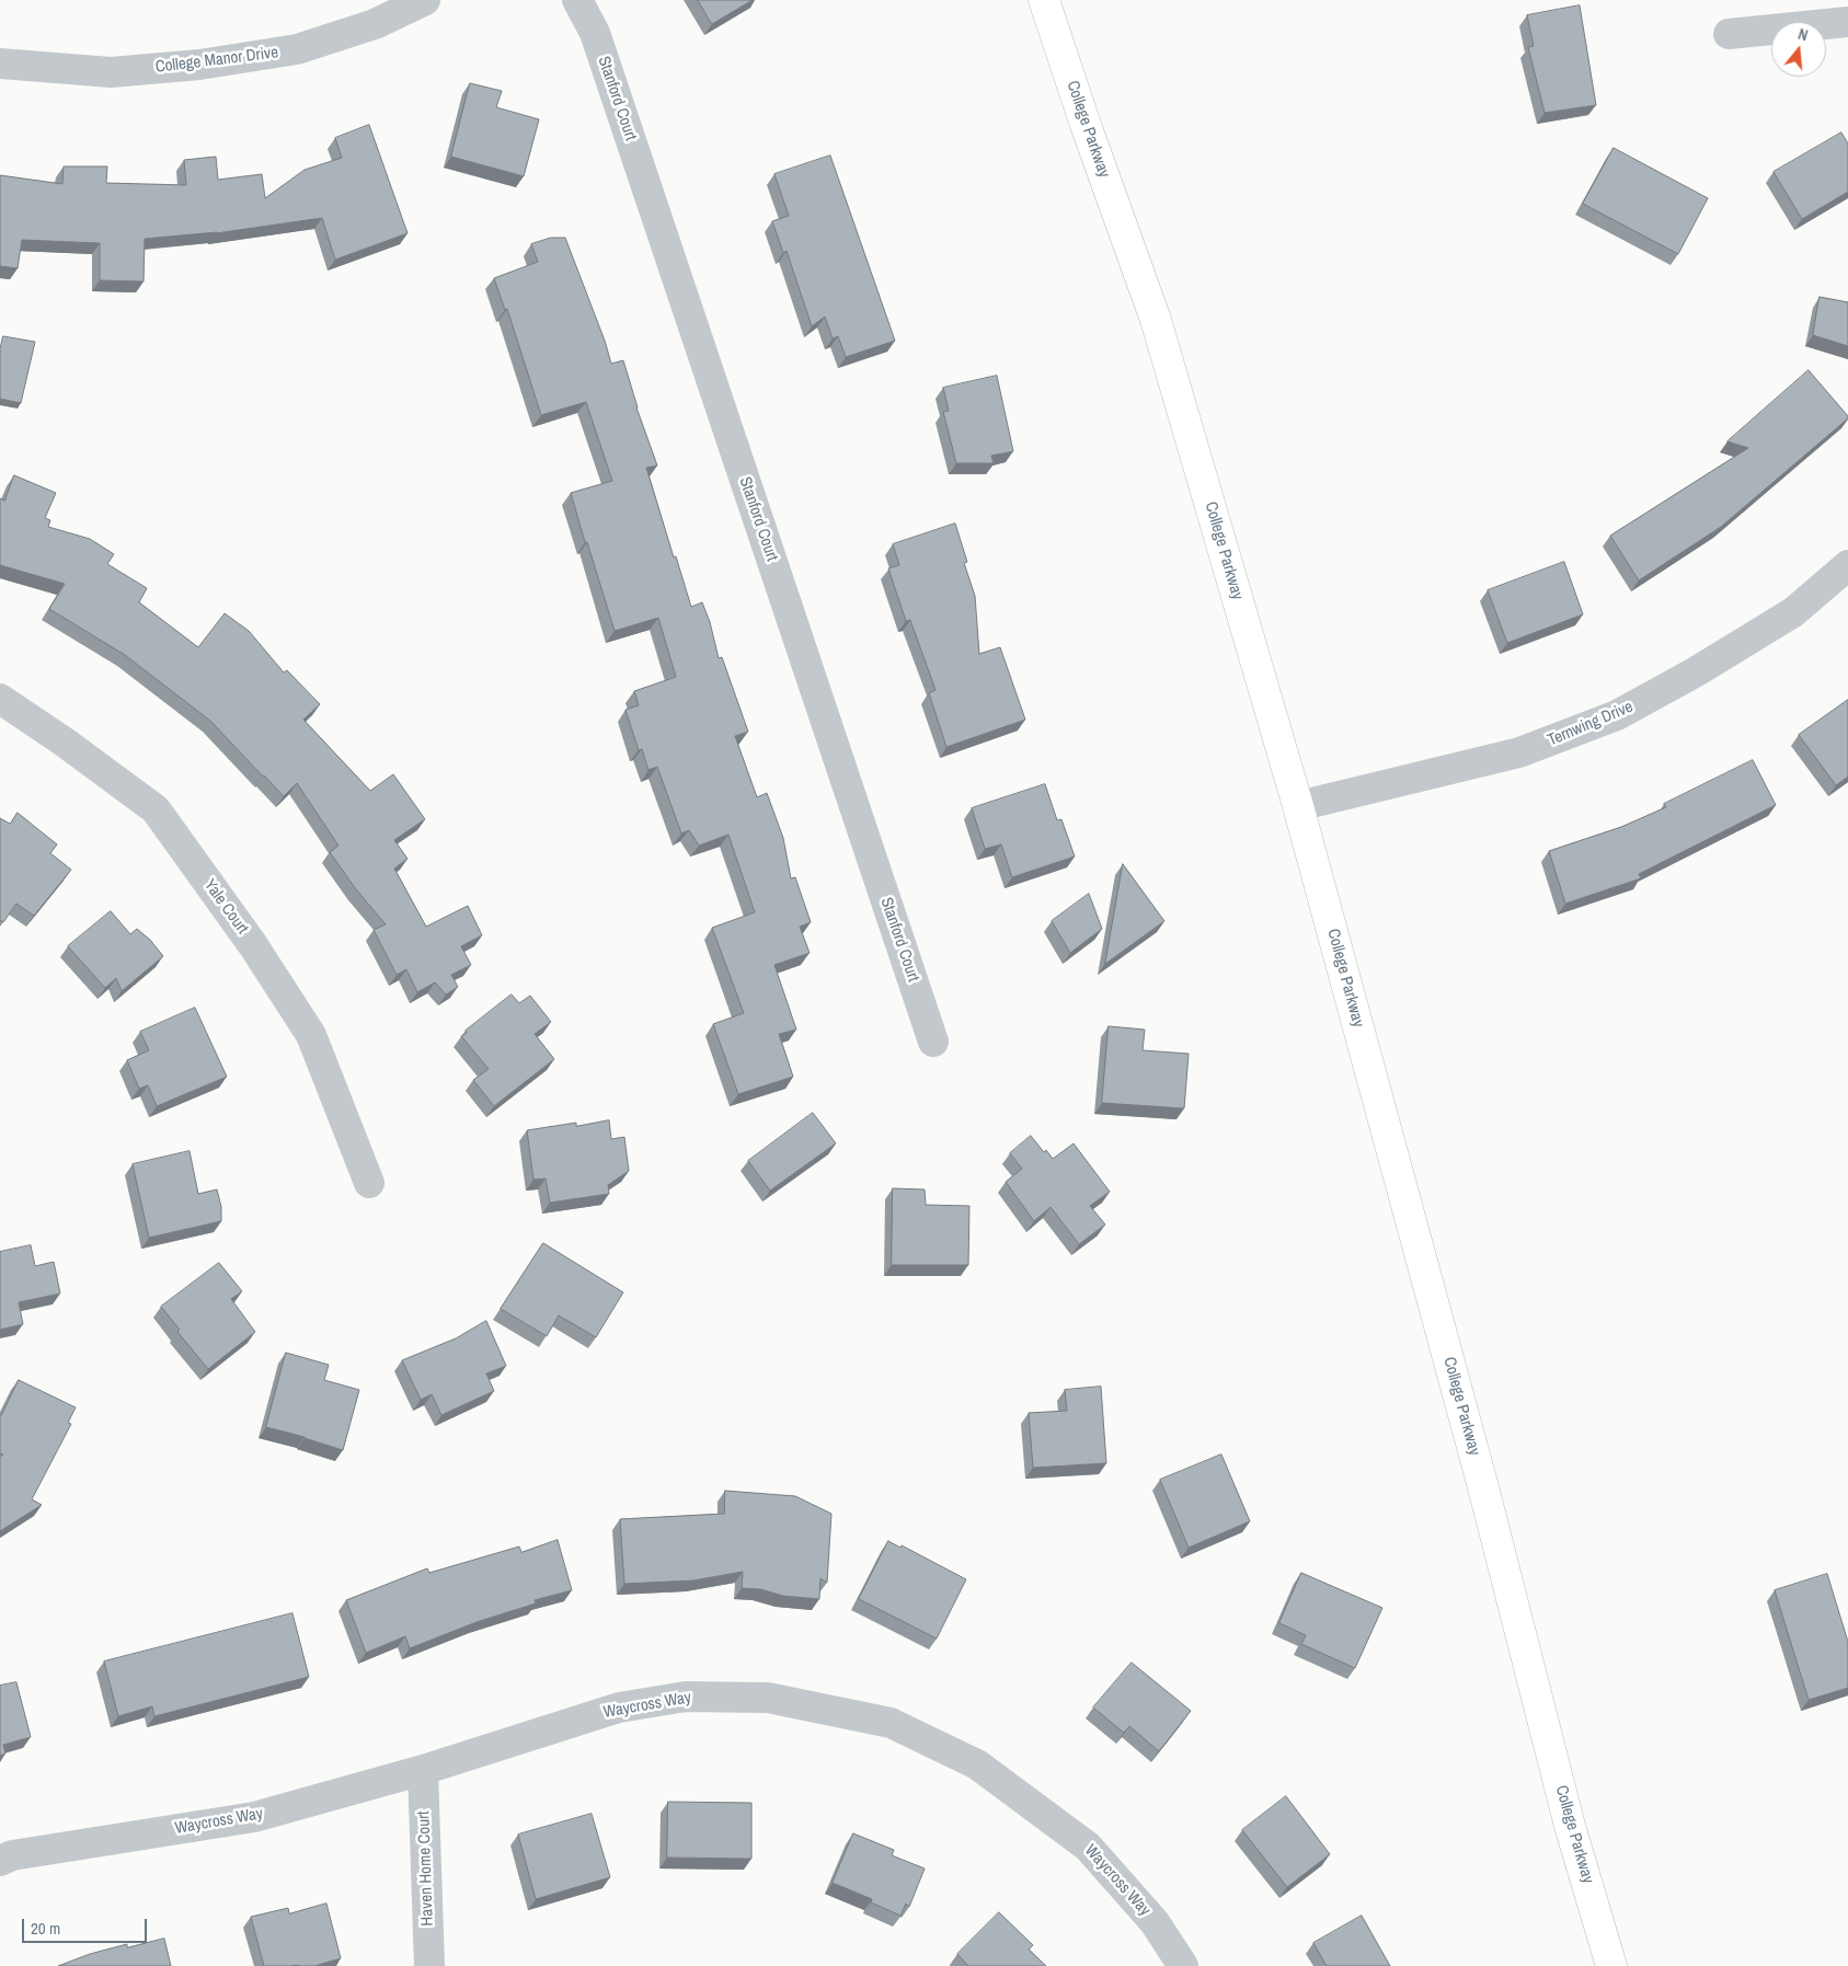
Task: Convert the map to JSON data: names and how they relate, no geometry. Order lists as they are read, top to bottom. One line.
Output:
{"streets":{"main road":["College Parkway"],"street":["College Manor Drive","Stanford Court","Ternwing Drive","Yale Court","Waycross Way","Haven Home Court"]},"crossings":[["College Parkway","Ternwing Drive"],["Waycross Way","Haven Home Court"]],"scale_bar":"20 m","north":"top"}
